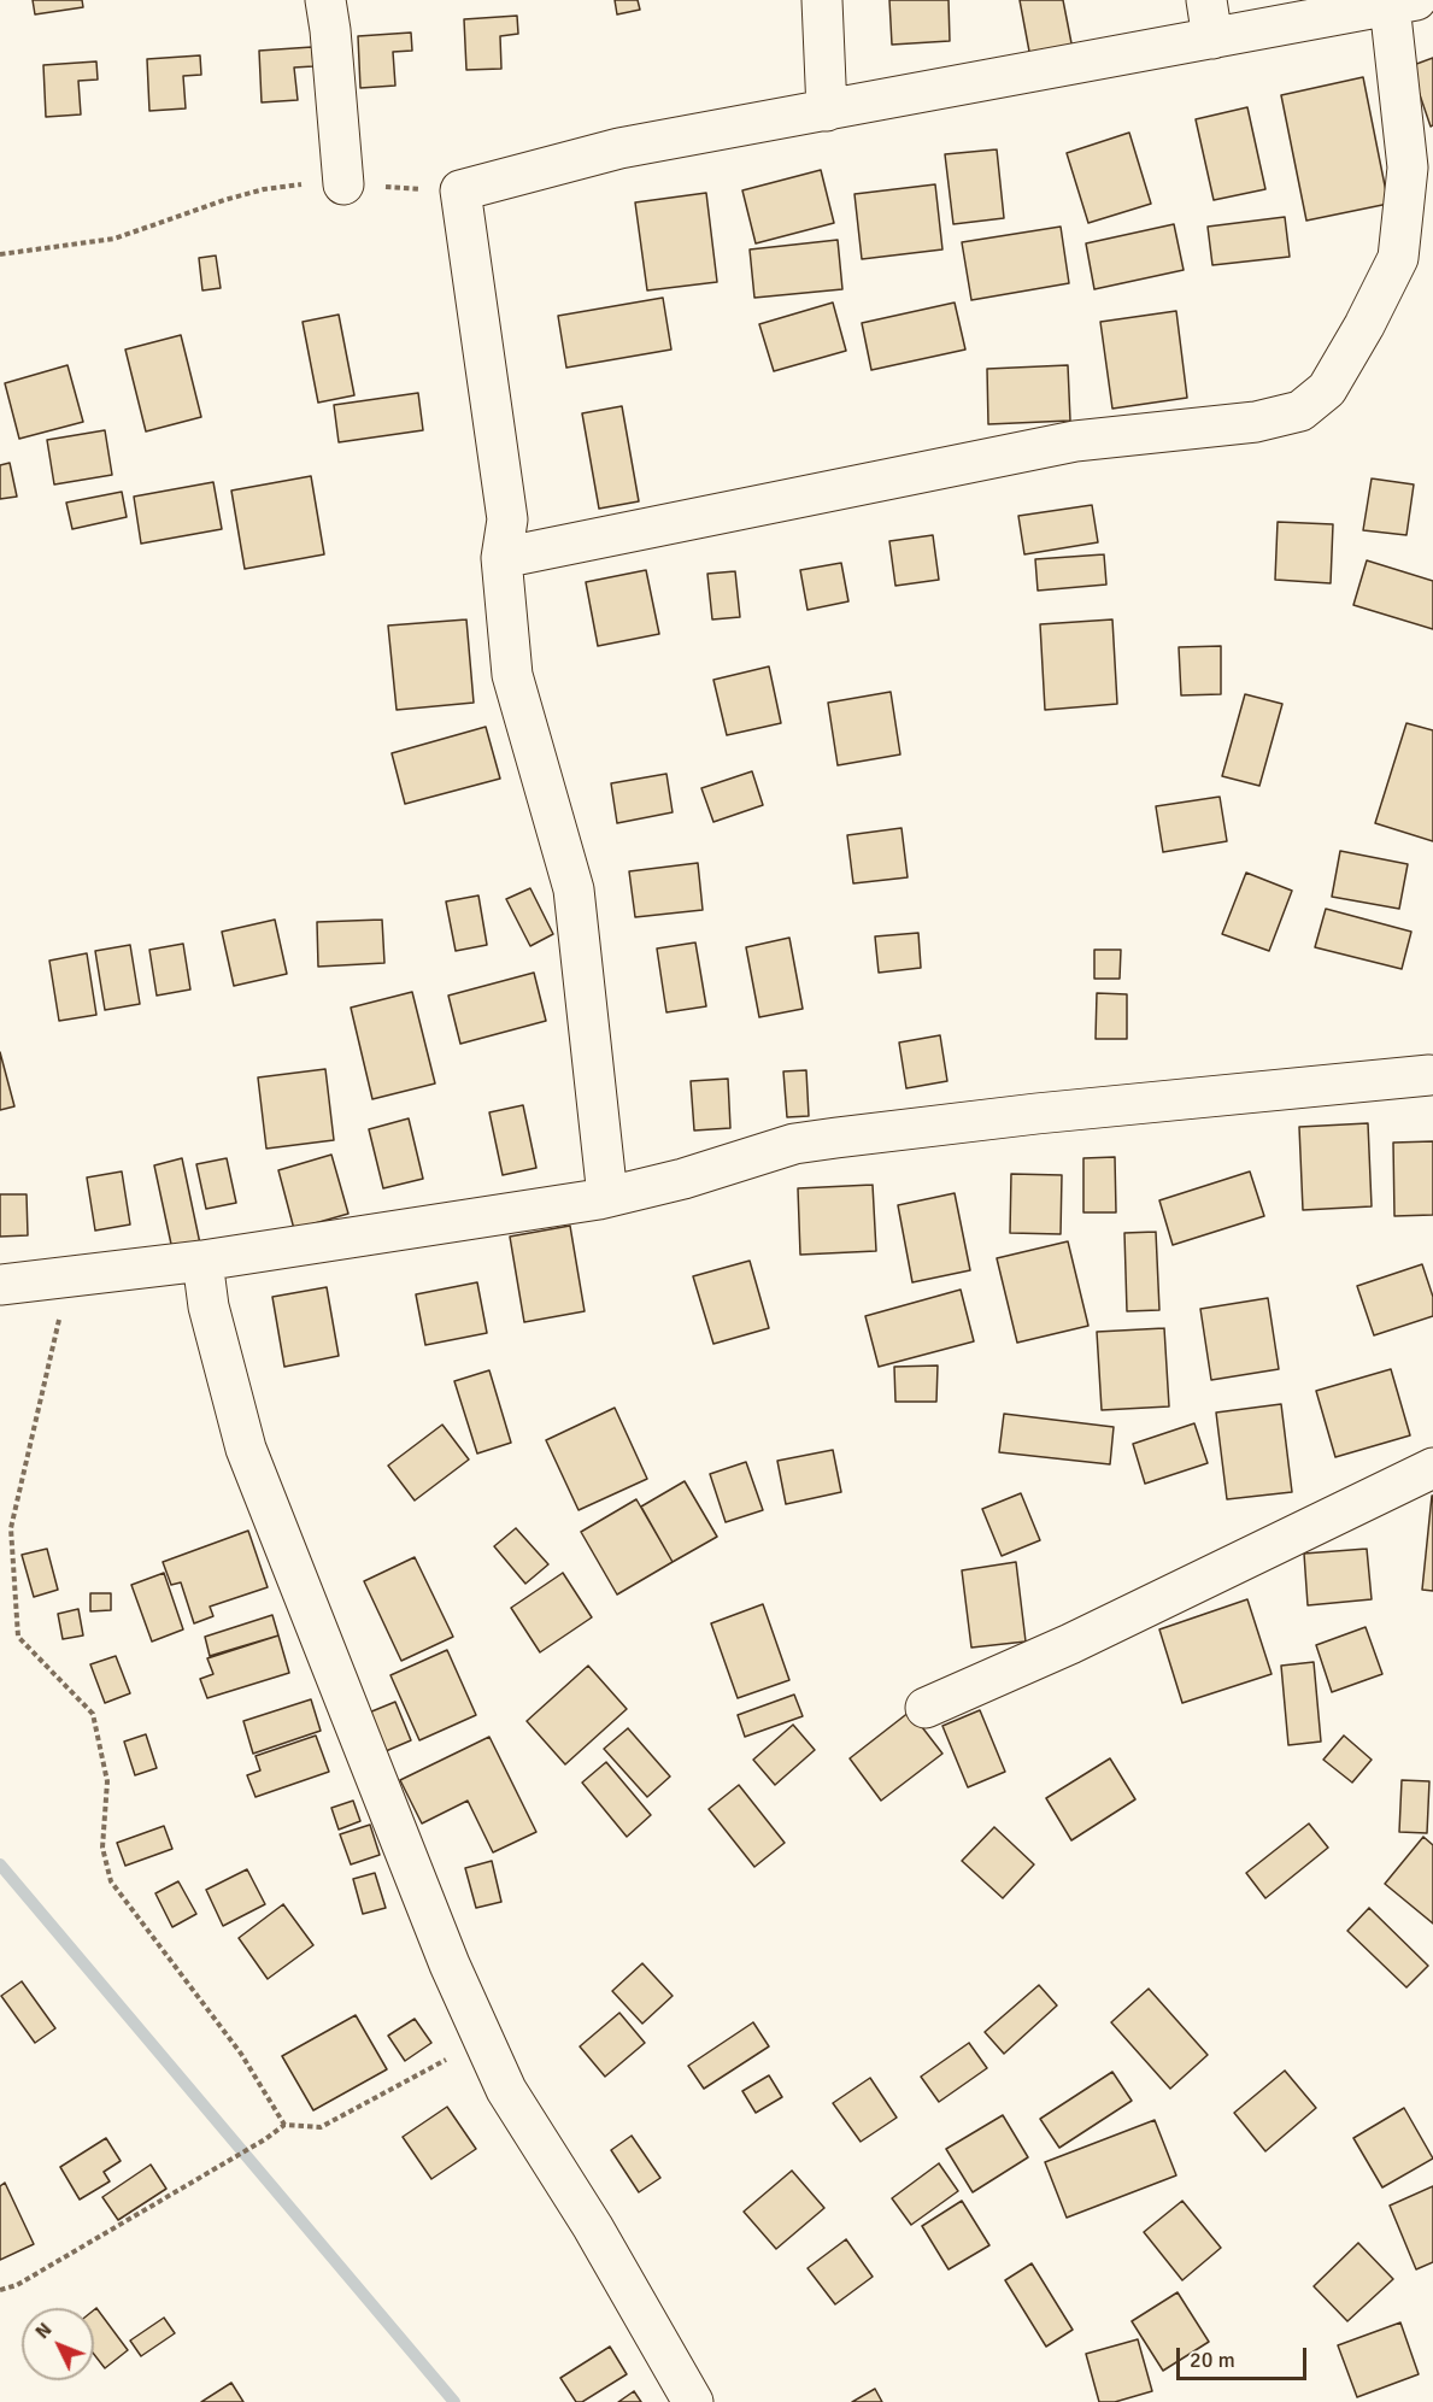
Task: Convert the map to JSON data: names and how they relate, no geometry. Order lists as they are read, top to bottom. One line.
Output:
{"scale_bar":"20 m","north":"top left"}
